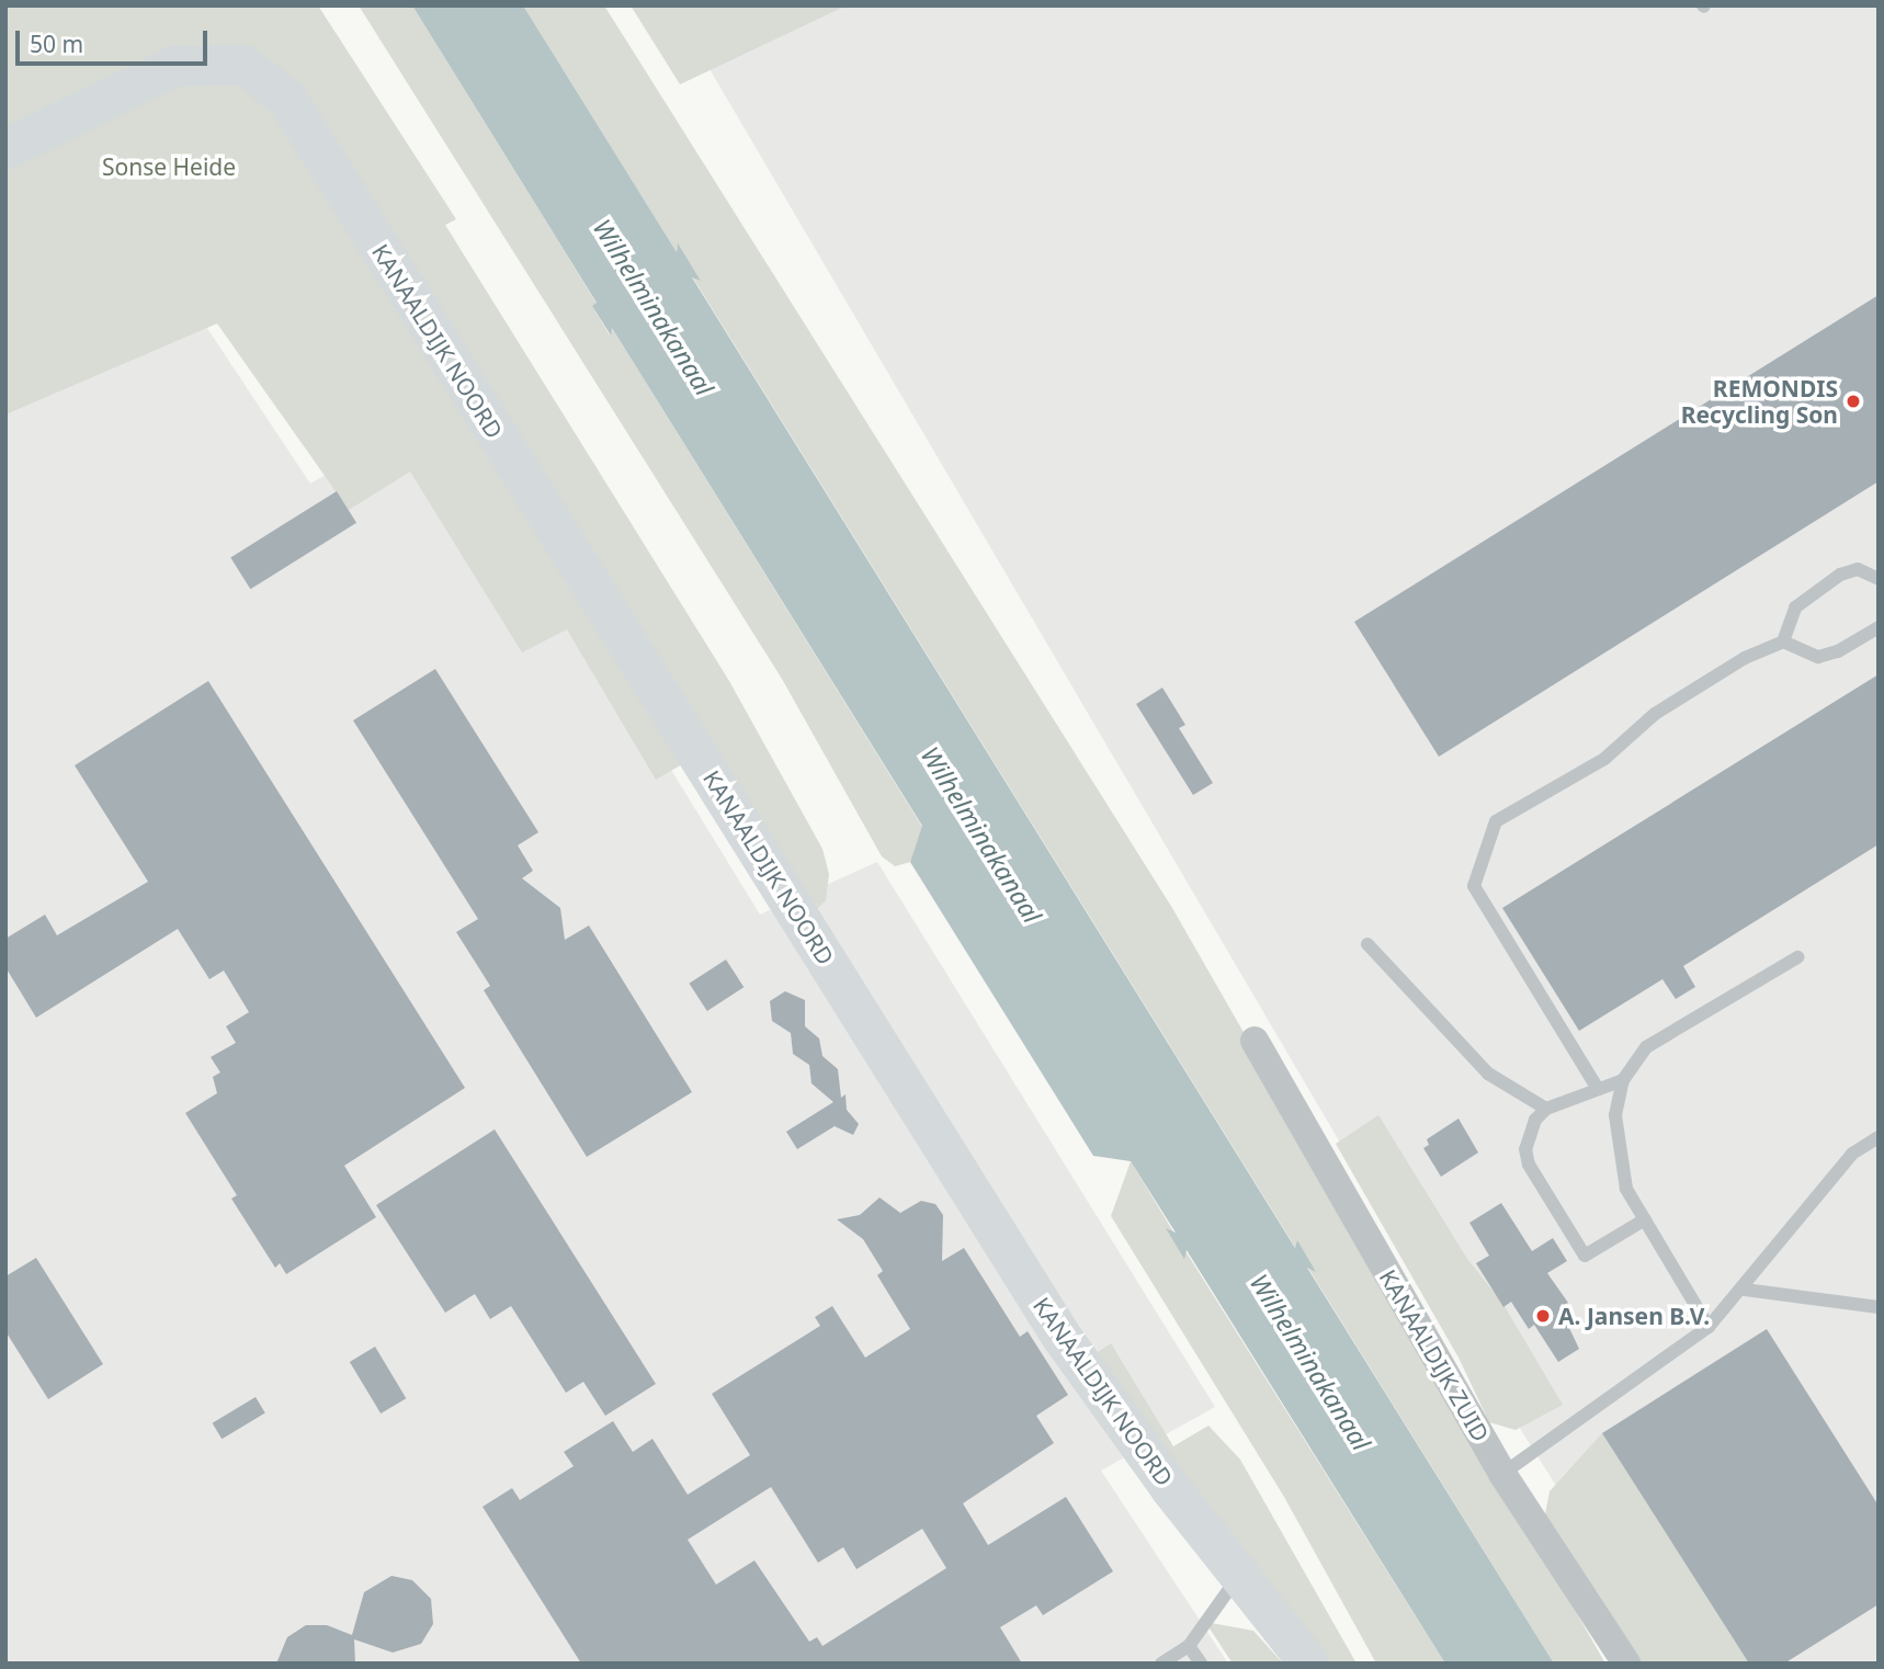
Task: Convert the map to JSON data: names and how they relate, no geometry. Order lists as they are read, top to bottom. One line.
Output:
{"streets":{"street":["KANAALDIJK NOORD","KANAALDIJK ZUID"]},"water":["Wilhelminakanaal"],"parks":["Sonse Heide"],"places":["REMONDIS Recycling Son","A. Jansen B.V."],"scale_bar":"50 m"}
